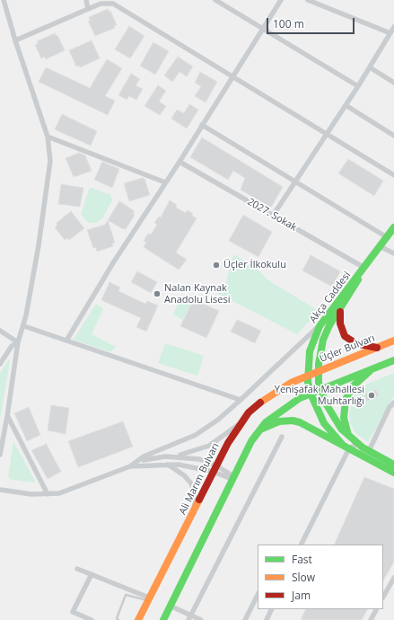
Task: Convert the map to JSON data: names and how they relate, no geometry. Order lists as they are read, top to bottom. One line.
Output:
{"streets":{"street":["2027. Sokak","Akça Caddesi","Üçler Bulvarı","Ali Marım Bulvarı"]},"crossings":[["2027. Sokak","Akça Caddesi"],["Akça Caddesi","Üçler Bulvarı"],["Akça Caddesi","Ali Marım Bulvarı"],["Üçler Bulvarı","Ali Marım Bulvarı"]],"places":["Üçler İlkokulu","Nalan Kaynak Anadolu Lisesi","Yenişafak Mahallesi Muhtarlığı"],"legend":["Fast","Slow","Jam"],"scale_bar":"100 m"}
